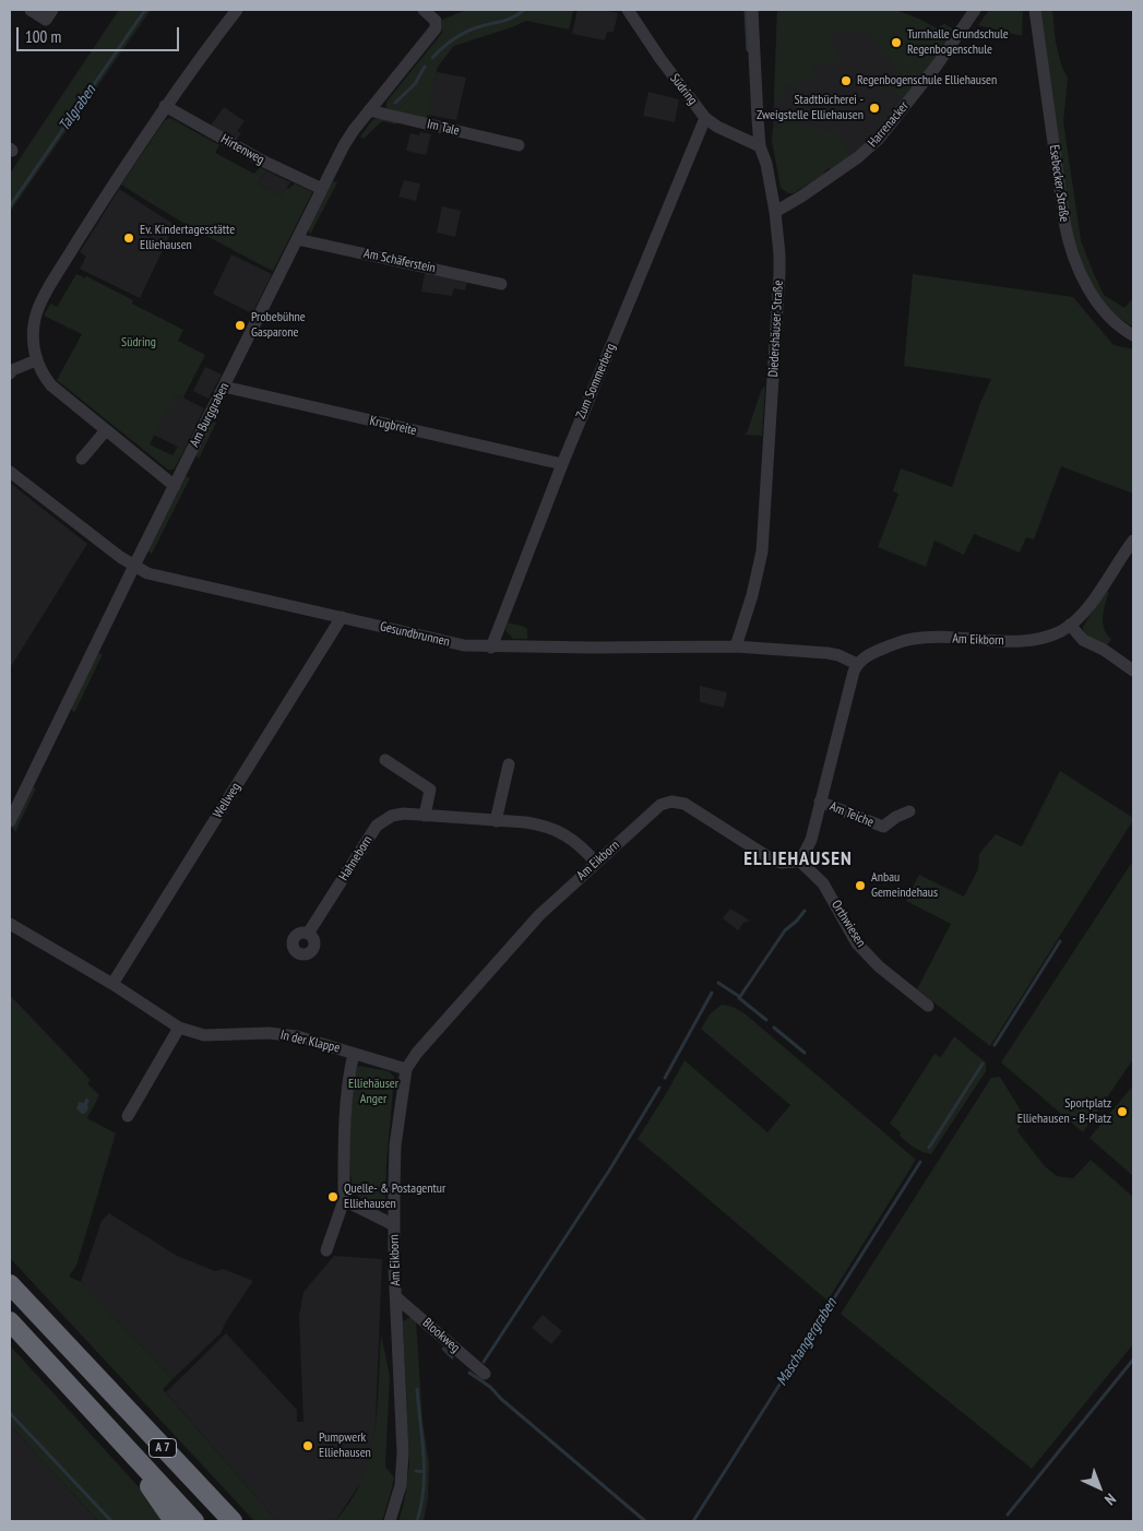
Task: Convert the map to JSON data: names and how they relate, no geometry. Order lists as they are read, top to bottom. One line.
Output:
{"streets":{"highway":["A 7"],"street":["Südring","Harrenacker","Im Tale","Hirtenweg","Esebecker Straße","Am Schäferstein","Diedershäuser Straße","Zum Sommerberg","Am Burggraben","Krugbreite","Gesundbrunnen","Am Eikborn","Wellweg","Am Teiche","Hahneborn","Orthwiesen","In der Klappe","Blookweg"]},"crossings":[["Südring","Diedershäuser Straße"],["Südring","Zum Sommerberg"],["Harrenacker","Diedershäuser Straße"],["Im Tale","Am Burggraben"],["Hirtenweg","Am Burggraben"],["Am Schäferstein","Am Burggraben"],["Diedershäuser Straße","Gesundbrunnen"],["Zum Sommerberg","Krugbreite"],["Zum Sommerberg","Gesundbrunnen"],["Am Burggraben","Krugbreite"],["Am Burggraben","Gesundbrunnen"],["Gesundbrunnen","Am Eikborn"],["Gesundbrunnen","Wellweg"],["Am Eikborn","Hahneborn"],["Am Eikborn","Orthwiesen"],["Am Eikborn","In der Klappe"],["Am Eikborn","Blookweg"],["Wellweg","In der Klappe"]],"districts":["ELLIEHAUSEN"],"water":["Talgraben","Maschangergraben"],"parks":["Südring","Elliehäuser Anger"],"places":["Turnhalle Grundschule Regenbogenschule","Regenbogenschule Elliehausen","Stadtbücherei - Zweigstelle Elliehausen","Ev. Kindertagesstätte Elliehausen","Probebühne Gasparone","Anbau Gemeindehaus","Sportplatz Elliehausen - B-Platz","Quelle- & Postagentur Elliehausen","Pumpwerk Elliehausen"],"scale_bar":"100 m","north":"bottom right"}
